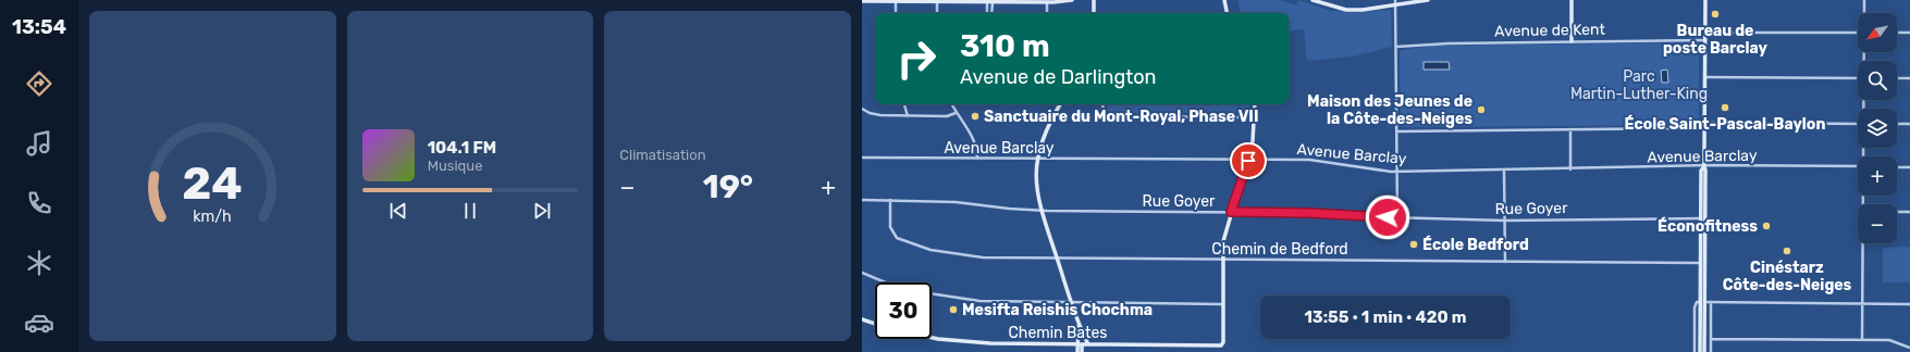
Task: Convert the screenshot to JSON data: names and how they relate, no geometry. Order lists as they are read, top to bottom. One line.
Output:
{"streets":{"street":["Avenue de Kent","Avenue Barclay","Rue Goyer","Chemin de Bedford","Chemin Bates"]},"crossings":[["Rue Goyer","Chemin de Bedford"]],"parks":["Parc Martin-Luther-King"],"places":["Bureau de poste Barclay","École Saint-Pascal-Baylon","Maison des Jeunes de la Côte-des-Neiges","Sanctuaire du Mont-Royal, Phase VII","Éconofitness","École Bedford","Cinéstarz Côte-des-Neiges","Mesifta Reishis Chochma"],"north":"bottom left","page":{"tabs":"13:54","tile":"Climatisation","map_buttons":["+","−"],"turn":["310 m","Avenue de Darlington"],"song":["104.1 FM","Musique"],"heat":["−","19°","+"],"limit":"30","trip":"13:55 · 1 min · 420 m","gauge":["24","km/h"]}}
